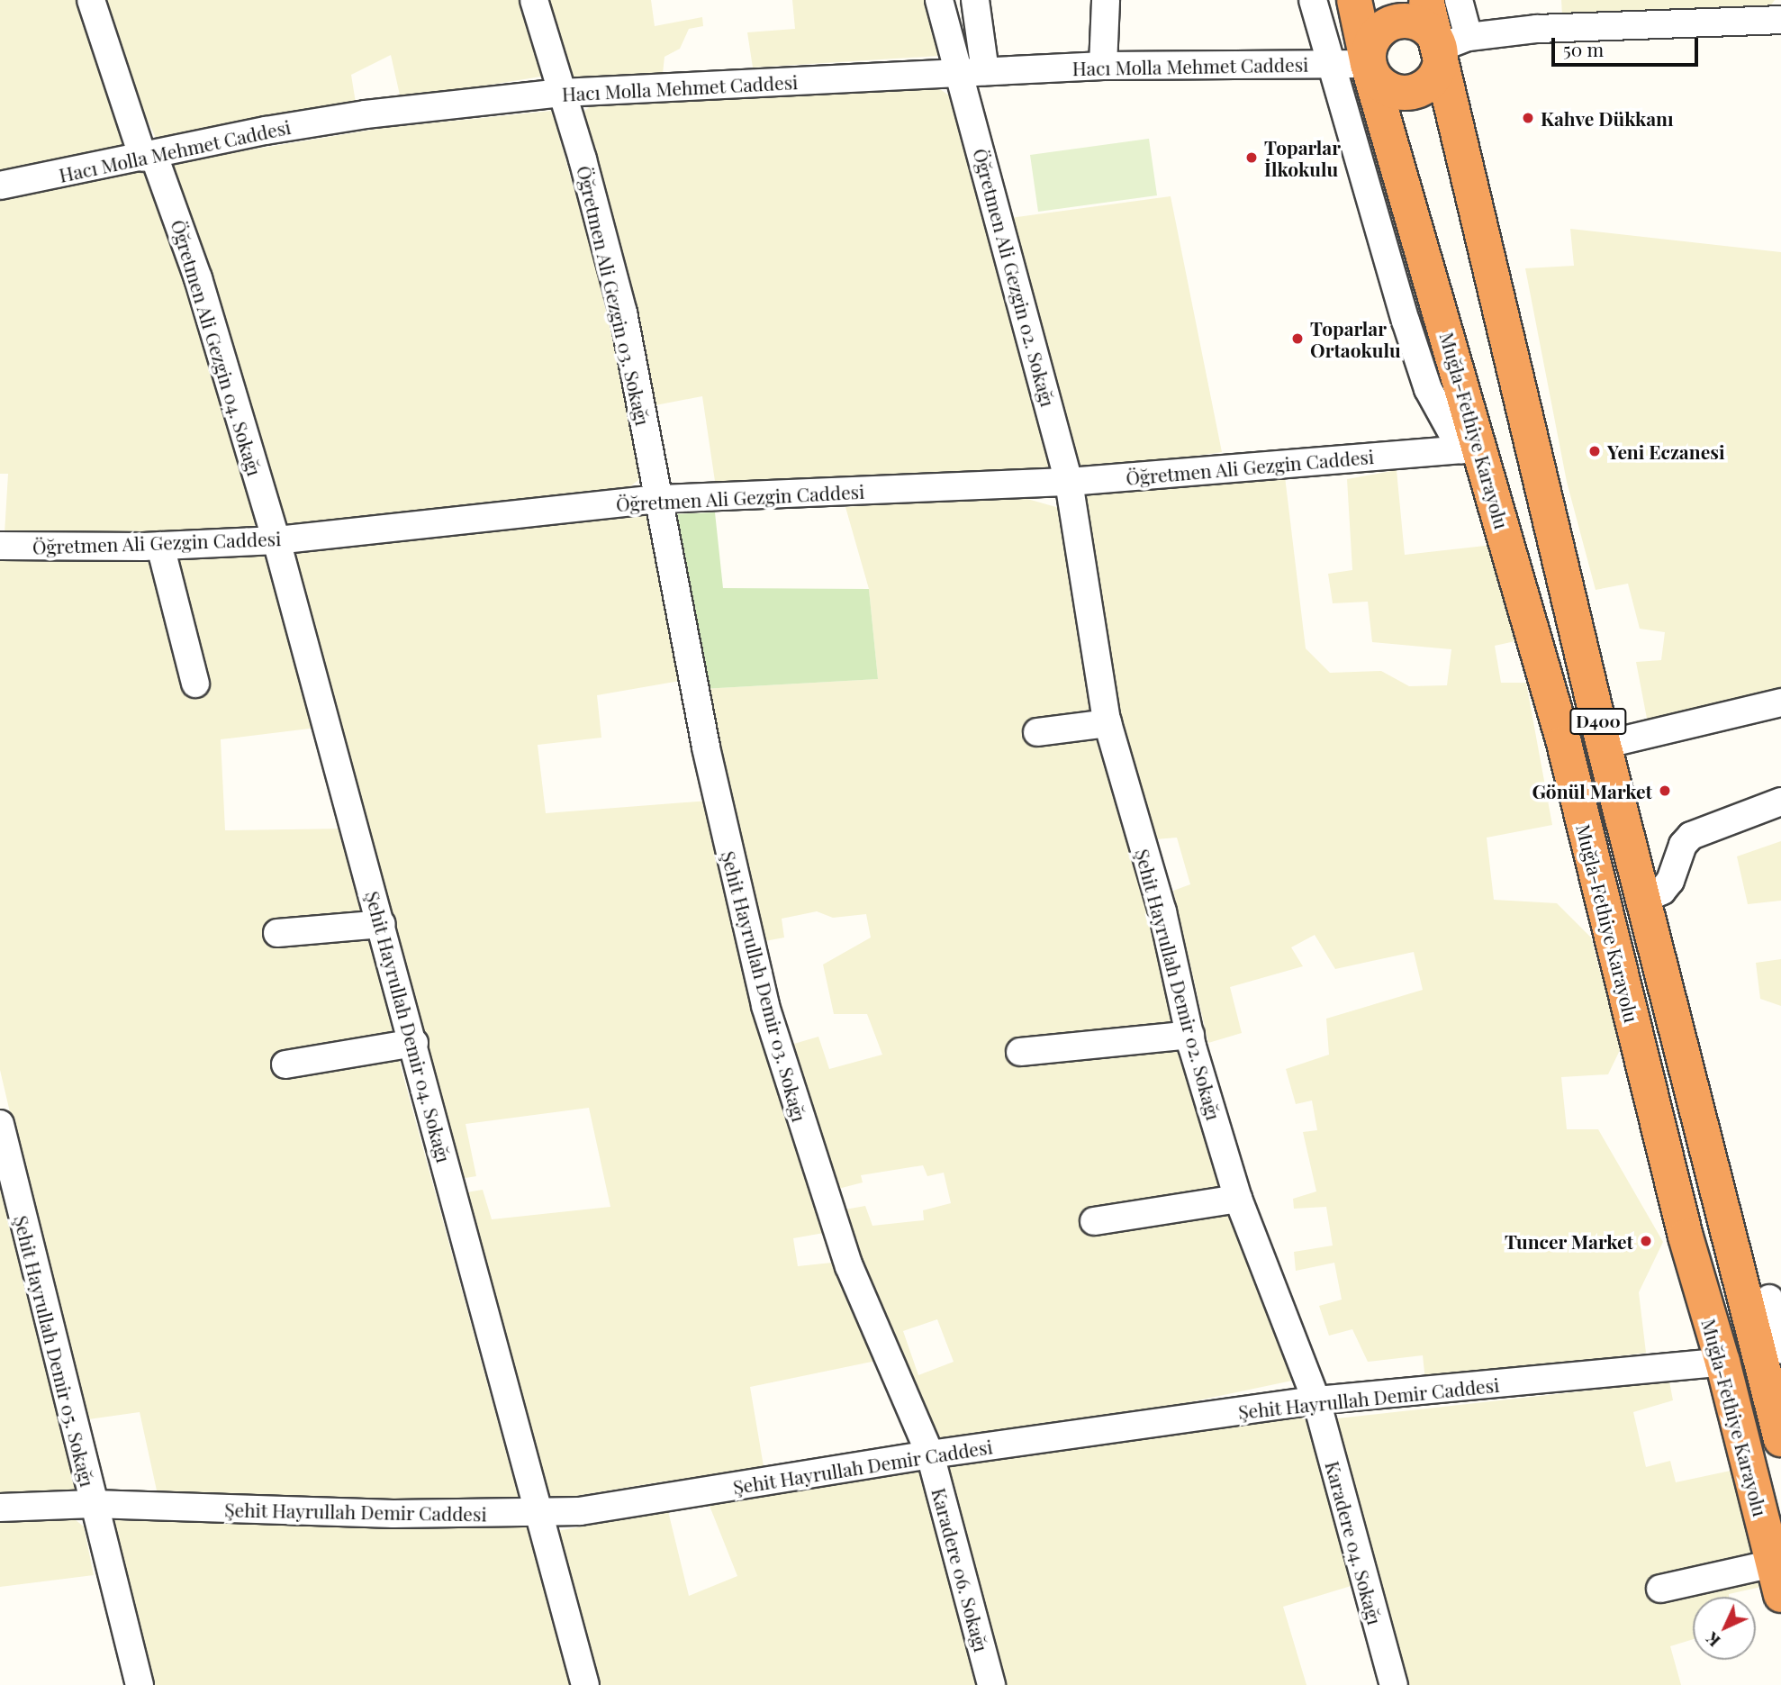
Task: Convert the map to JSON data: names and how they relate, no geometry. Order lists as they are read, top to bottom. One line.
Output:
{"streets":{"highway":["Muğla-Fethiye Karayolu","D400"],"street":["Hacı Molla Mehmet Caddesi","Öğretmen Ali Gezgin 02. Sokağı","Öğretmen Ali Gezgin 03. Sokağı","Öğretmen Ali Gezgin 04. Sokağı","Öğretmen Ali Gezgin Caddesi","Şehit Hayrullah Demir 02. Sokağı","Şehit Hayrullah Demir 03. Sokağı","Şehit Hayrullah Demir 04. Sokağı","Şehit Hayrullah Demir 05. Sokağı","Şehit Hayrullah Demir Caddesi","Karadere 04. Sokağı","Karadere 06. Sokağı"]},"crossings":[["Hacı Molla Mehmet Caddesi","Öğretmen Ali Gezgin 02. Sokağı"],["Hacı Molla Mehmet Caddesi","Öğretmen Ali Gezgin 03. Sokağı"],["Hacı Molla Mehmet Caddesi","Öğretmen Ali Gezgin 04. Sokağı"],["Hacı Molla Mehmet Caddesi","Muğla-Fethiye Karayolu"],["Öğretmen Ali Gezgin 02. Sokağı","Öğretmen Ali Gezgin Caddesi"],["Öğretmen Ali Gezgin 02. Sokağı","Şehit Hayrullah Demir 02. Sokağı"],["Öğretmen Ali Gezgin 03. Sokağı","Öğretmen Ali Gezgin Caddesi"],["Öğretmen Ali Gezgin 03. Sokağı","Şehit Hayrullah Demir 03. Sokağı"],["Öğretmen Ali Gezgin 04. Sokağı","Öğretmen Ali Gezgin Caddesi"],["Öğretmen Ali Gezgin 04. Sokağı","Şehit Hayrullah Demir 04. Sokağı"],["Muğla-Fethiye Karayolu","Öğretmen Ali Gezgin Caddesi"],["Muğla-Fethiye Karayolu","Şehit Hayrullah Demir Caddesi"],["Öğretmen Ali Gezgin Caddesi","Şehit Hayrullah Demir 02. Sokağı"],["Öğretmen Ali Gezgin Caddesi","Şehit Hayrullah Demir 03. Sokağı"],["Öğretmen Ali Gezgin Caddesi","Şehit Hayrullah Demir 04. Sokağı"],["Şehit Hayrullah Demir 02. Sokağı","Şehit Hayrullah Demir Caddesi"],["Şehit Hayrullah Demir 02. Sokağı","Karadere 04. Sokağı"],["Şehit Hayrullah Demir 03. Sokağı","Şehit Hayrullah Demir Caddesi"],["Şehit Hayrullah Demir 03. Sokağı","Karadere 06. Sokağı"],["Şehit Hayrullah Demir 04. Sokağı","Şehit Hayrullah Demir Caddesi"],["Şehit Hayrullah Demir 05. Sokağı","Şehit Hayrullah Demir Caddesi"],["Şehit Hayrullah Demir Caddesi","Karadere 04. Sokağı"],["Şehit Hayrullah Demir Caddesi","Karadere 06. Sokağı"]],"places":["Kahve Dükkanı","Toparlar İlkokulu","Toparlar Ortaokulu","Yeni Eczanesi","Gönül Market","Tuncer Market"],"scale_bar":"50 m","north":"bottom left"}
